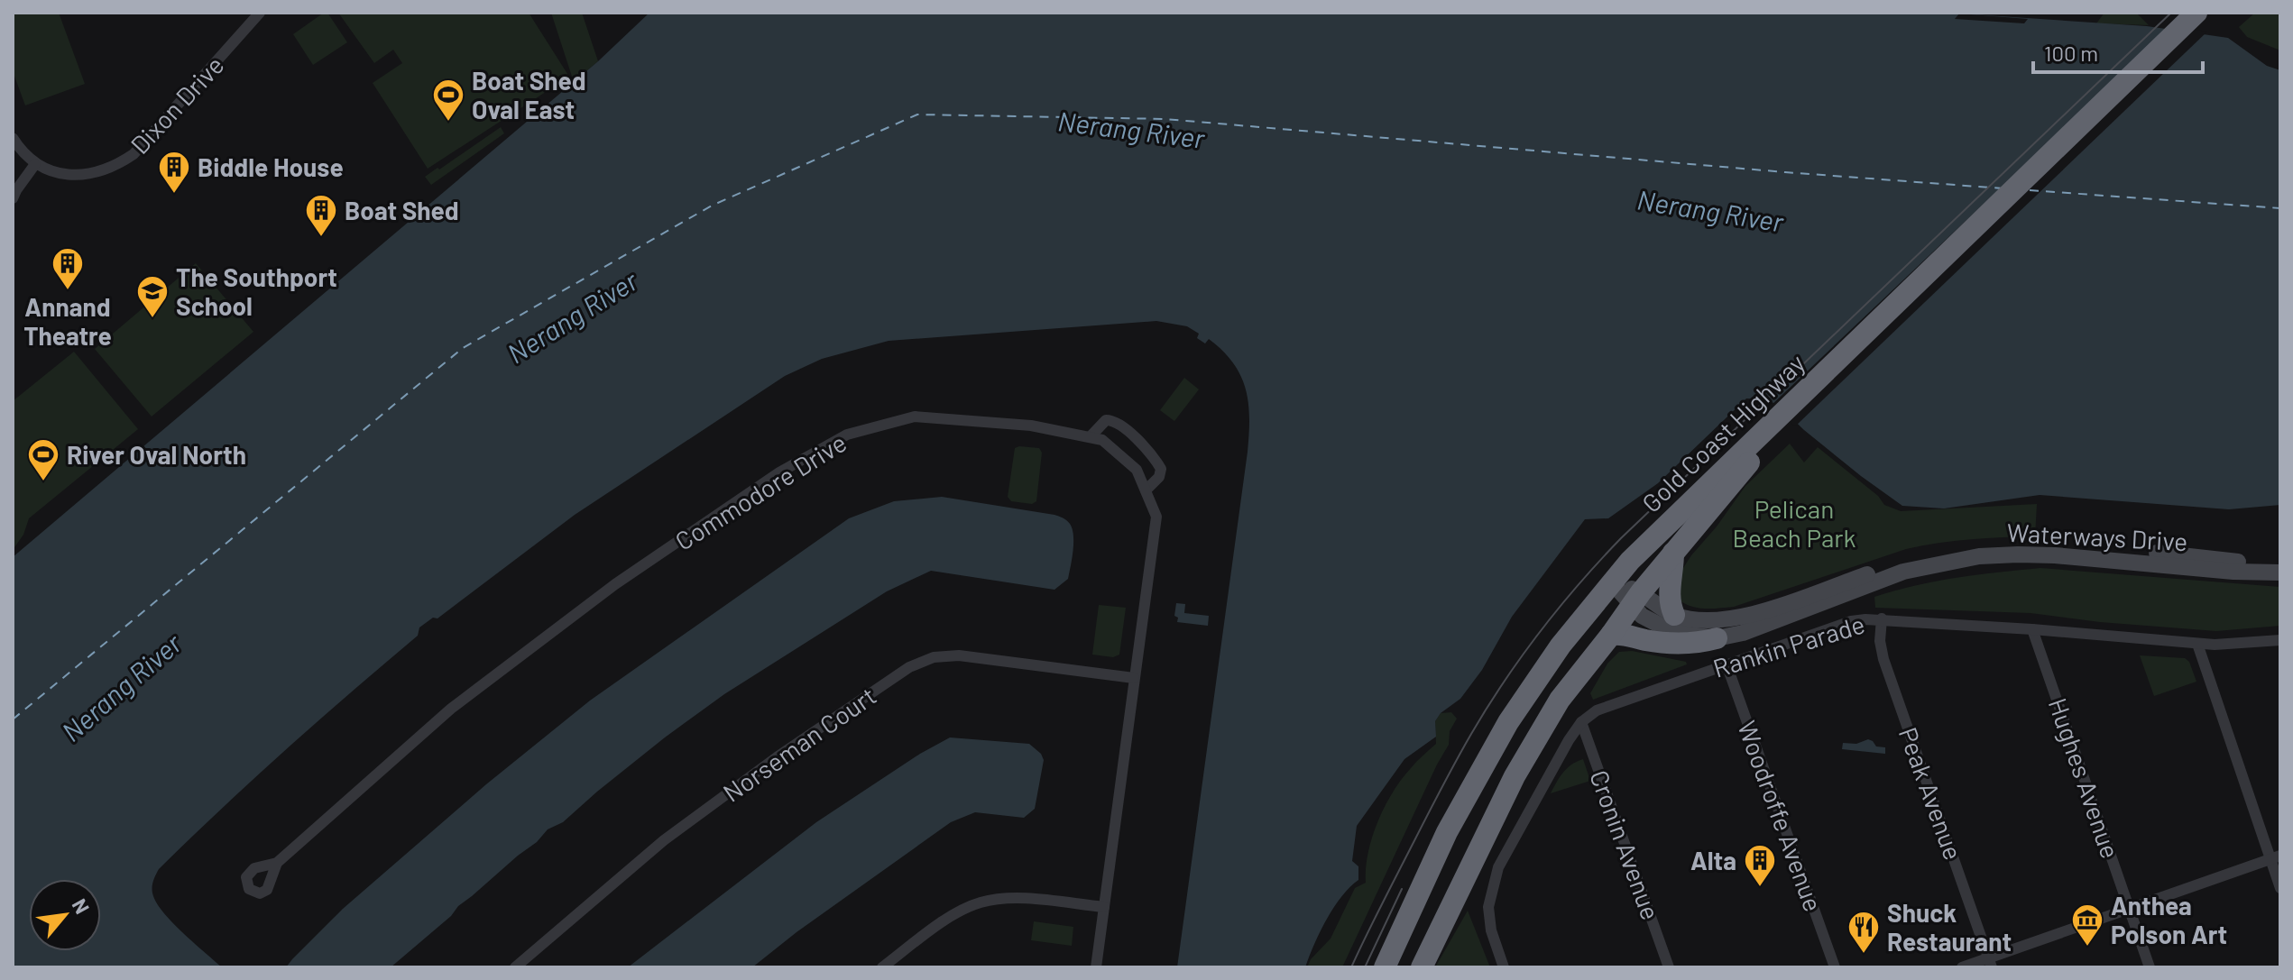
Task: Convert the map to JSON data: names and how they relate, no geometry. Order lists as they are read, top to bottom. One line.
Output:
{"streets":{"highway":["Gold Coast Highway"],"street":["Dixon Drive","Commodore Drive","Waterways Drive","Rankin Parade","Norseman Court","Hughes Avenue","Peak Avenue","Woodroffe Avenue","Cronin Avenue"]},"crossings":[["Gold Coast Highway","Waterways Drive"],["Commodore Drive","Norseman Court"],["Rankin Parade","Hughes Avenue"],["Rankin Parade","Peak Avenue"],["Rankin Parade","Woodroffe Avenue"],["Rankin Parade","Cronin Avenue"]],"water":["Nerang River"],"parks":["Pelican Beach Park"],"places":{"sports":["Boat Shed Oval East","River Oval North"],"building":["Biddle House","Boat Shed","Annand Theatre","Alta"],"school or university":["The Southport School"],"museum":["Anthea Polson Art"],"restaurant":["Shuck Restaurant"]},"scale_bar":"100 m","north":"top right"}
